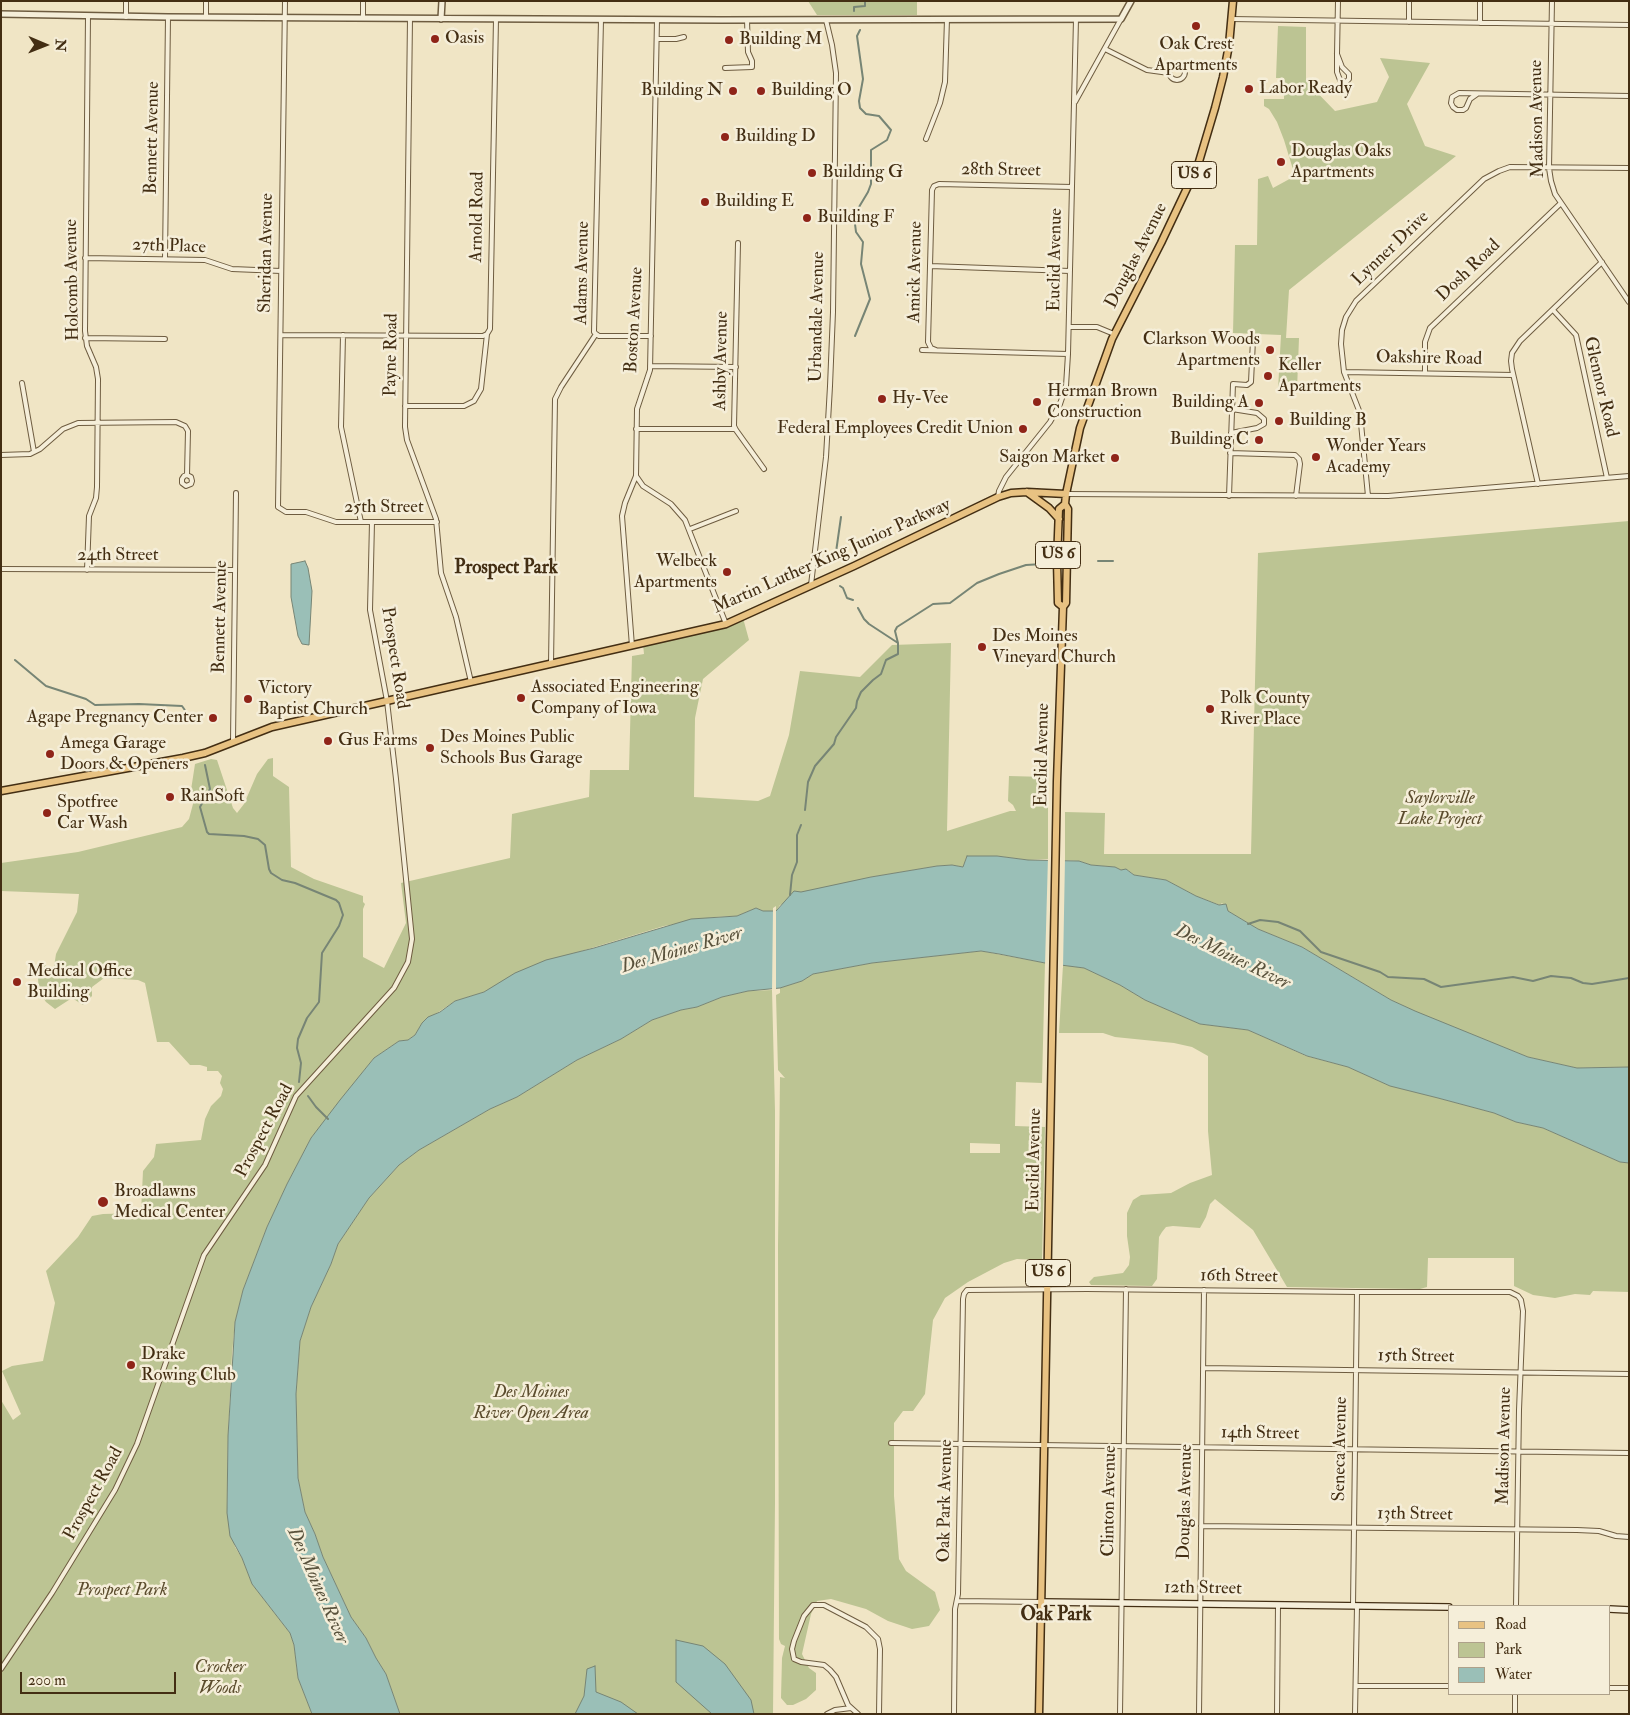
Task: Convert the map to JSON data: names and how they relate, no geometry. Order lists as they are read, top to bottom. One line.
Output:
{"streets":{"main road":["US 6","Douglas Avenue","Euclid Avenue","Martin Luther King Junior Parkway","12th Street"],"street":["Madison Avenue","Bennett Avenue","28th Street","Arnold Road","27th Place","Lynner Drive","Sheridan Avenue","Dosh Road","Amick Avenue","Adams Avenue","Holcomb Avenue","Urbandale Avenue","Boston Avenue","Payne Road","Oakshire Road","Ashby Avenue","Glennor Road","25th Street","24th Street","Prospect Road","16th Street","15th Street","14th Street","Seneca Avenue","Oak Park Avenue","Clinton Avenue","13th Street"]},"crossings":[["Madison Avenue","Lynner Drive"],["Madison Avenue","Dosh Road"],["Madison Avenue","16th Street"],["Madison Avenue","15th Street"],["Madison Avenue","14th Street"],["Madison Avenue","13th Street"],["Bennett Avenue","27th Place"],["Bennett Avenue","24th Street"],["Bennett Avenue","Martin Luther King Junior Parkway"],["28th Street","Euclid Avenue"],["28th Street","Amick Avenue"],["Arnold Road","Payne Road"],["27th Place","Sheridan Avenue"],["27th Place","Holcomb Avenue"],["Lynner Drive","Oakshire Road"],["Lynner Drive","Martin Luther King Junior Parkway"],["Sheridan Avenue","25th Street"],["Douglas Avenue","Euclid Avenue"],["Douglas Avenue","Martin Luther King Junior Parkway"],["Douglas Avenue","16th Street"],["Douglas Avenue","15th Street"],["Douglas Avenue","14th Street"],["Douglas Avenue","13th Street"],["Douglas Avenue","12th Street"],["Euclid Avenue","Martin Luther King Junior Parkway"],["Euclid Avenue","16th Street"],["Euclid Avenue","14th Street"],["Euclid Avenue","12th Street"],["Dosh Road","Oakshire Road"],["Adams Avenue","Martin Luther King Junior Parkway"],["Holcomb Avenue","24th Street"],["Urbandale Avenue","Martin Luther King Junior Parkway"],["Boston Avenue","Martin Luther King Junior Parkway"],["Payne Road","25th Street"],["Payne Road","Martin Luther King Junior Parkway"],["Glennor Road","Martin Luther King Junior Parkway"],["25th Street","Prospect Road"],["Martin Luther King Junior Parkway","Prospect Road"],["16th Street","Seneca Avenue"],["16th Street","Oak Park Avenue"],["16th Street","Clinton Avenue"],["15th Street","Seneca Avenue"],["14th Street","Seneca Avenue"],["14th Street","Oak Park Avenue"],["14th Street","Clinton Avenue"],["Seneca Avenue","13th Street"],["Seneca Avenue","12th Street"],["Oak Park Avenue","12th Street"],["Clinton Avenue","12th Street"]],"districts":["Prospect Park","Oak Park"],"water":["Des Moines River"],"parks":["Saylorville Lake Project","Des Moines River Open Area","Prospect Park","Crocker Woods"],"places":["Oak Crest Apartments","Oasis","Building M","Labor Ready","Building N","Building O","Building D","Douglas Oaks Apartments","Building G","Building E","Building F","Clarkson Woods Apartments","Keller Apartments","Hy-Vee","Herman Brown Construction","Building A","Building B","Federal Employees Credit Union","Building C","Wonder Years Academy","Saigon Market","Welbeck Apartments","Des Moines Vineyard Church","Associated Engineering Company of Iowa","Victory Baptist Church","Polk County River Place","Agape Pregnancy Center","Gus Farms","Des Moines Public Schools Bus Garage","Amega Garage Doors & Openers","RainSoft","Spotfree Car Wash","Medical Office Building","Broadlawns Medical Center","Drake Rowing Club"],"legend":["Road","Park","Water"],"scale_bar":"200 m","north":"right"}
